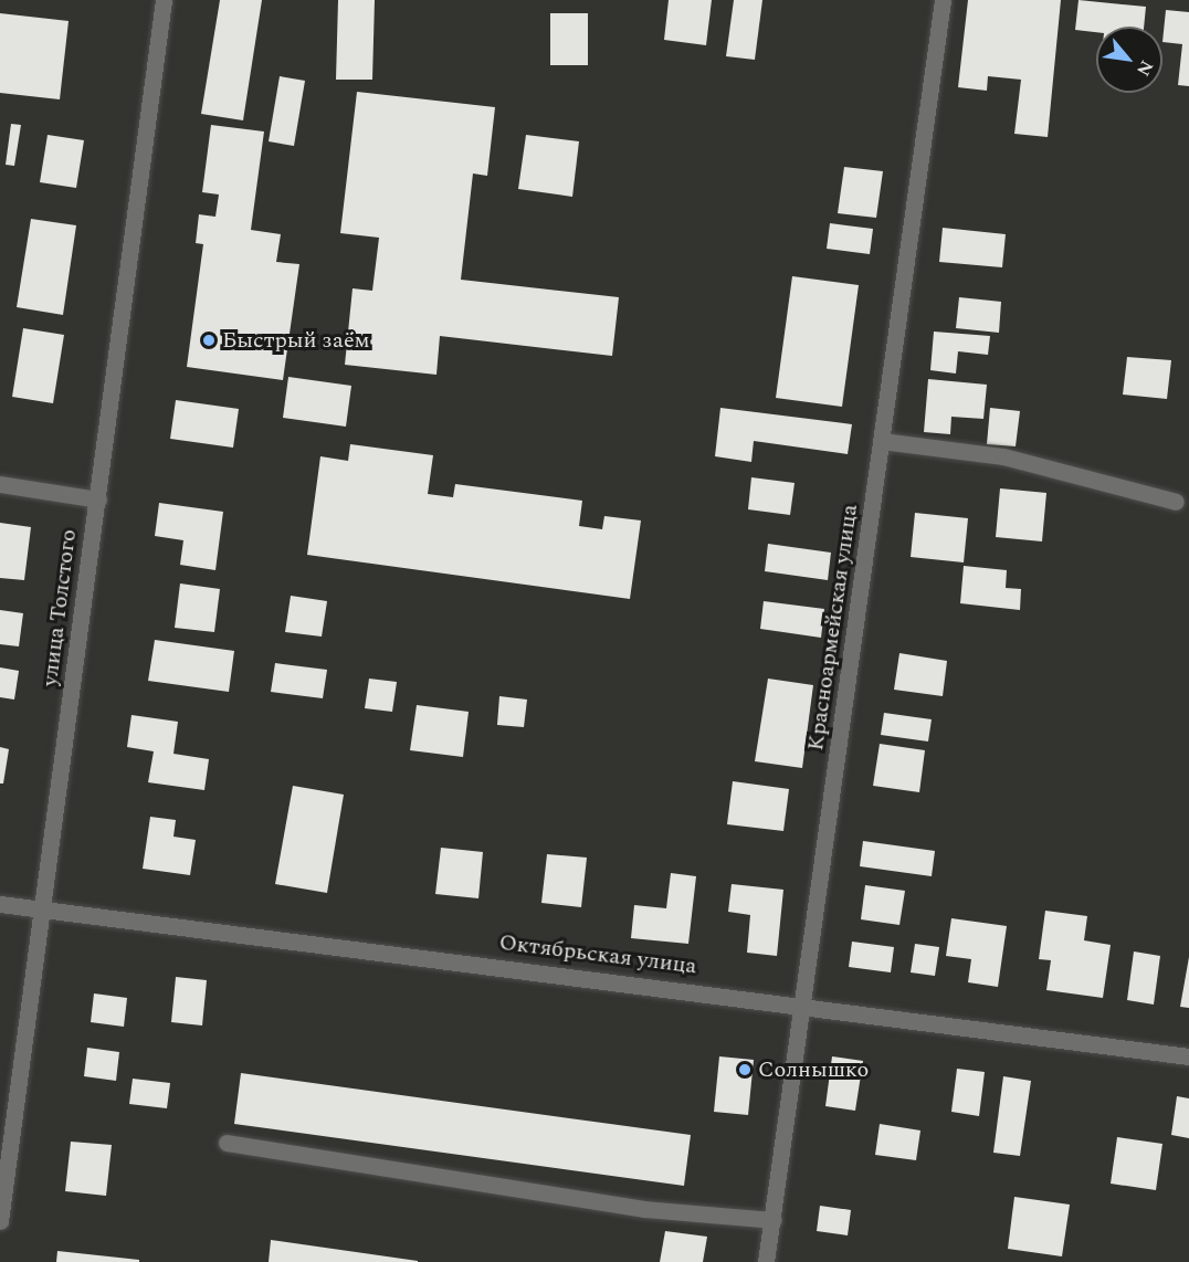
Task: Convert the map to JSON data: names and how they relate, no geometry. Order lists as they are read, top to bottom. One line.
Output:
{"streets":{"street":["улица Толстого","Красноармейская улица","Октябрьская улица"]},"crossings":[["улица Толстого","Октябрьская улица"],["Красноармейская улица","Октябрьская улица"]],"places":["Быстрый заём","Солнышко"],"north":"bottom right"}
